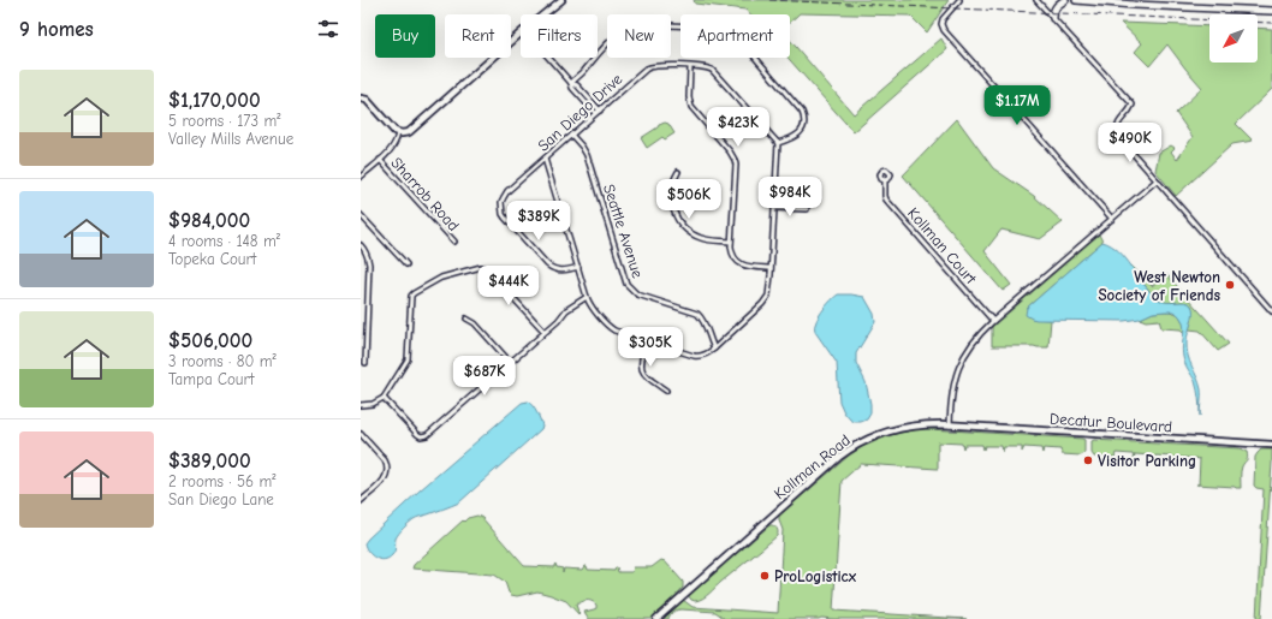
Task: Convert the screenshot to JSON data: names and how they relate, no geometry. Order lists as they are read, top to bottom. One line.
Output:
{"streets":{"street":["San Diego Drive","Sharrob Road","Seattle Avenue","Kollman Court","Decatur Boulevard","Kollman Road"]},"crossings":[["San Diego Drive","Seattle Avenue"],["Decatur Boulevard","Kollman Road"]],"places":["West Newton Society of Friends","Visitor Parking","ProLogisticx"],"north":"bottom left","page":{"heading":"9 homes","chip":["Buy","Rent","Filters","New","Apartment"],"list":[{"name":"$1,170,000","note":"5 rooms · 173 m² · Valley Mills Avenue"},{"name":"$984,000","note":"4 rooms · 148 m² · Topeka Court"},{"name":"$506,000","note":"3 rooms · 80 m² · Tampa Court"},{"name":"$389,000","note":"2 rooms · 56 m² · San Diego Lane"}],"price":["$1.17M","$423K","$490K","$984K","$506K","$389K","$444K","$305K","$687K"]}}
